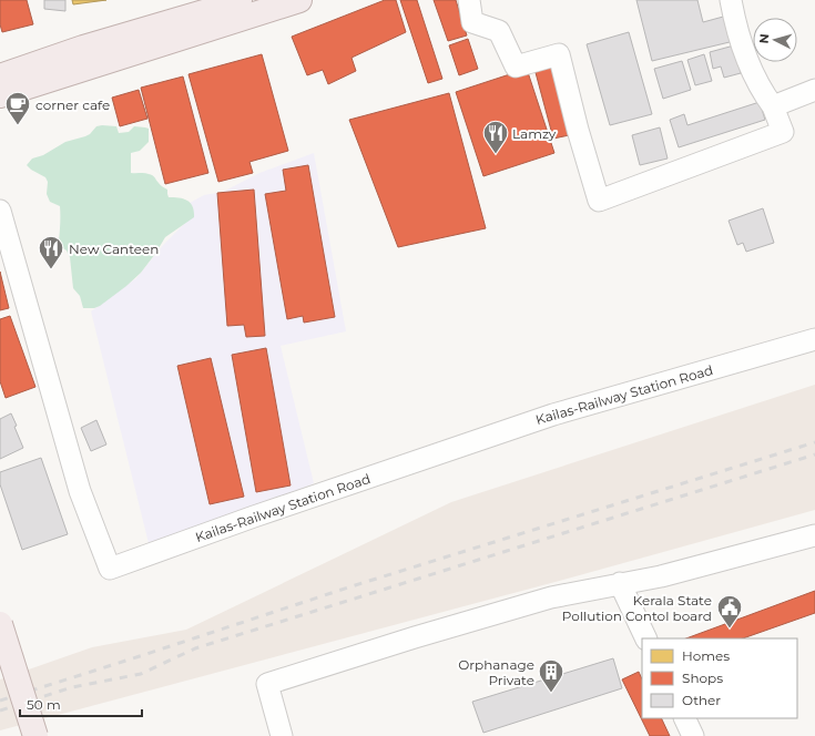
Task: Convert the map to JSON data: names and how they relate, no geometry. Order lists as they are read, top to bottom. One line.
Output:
{"streets":{"street":["Kailas-Railway Station Road"]},"places":{"cafe":["corner cafe"],"restaurant":["Lamzy","New Canteen"],"public building":["Kerala State Pollution Contol board"],"building":["Orphanage Private"]},"legend":["Homes","Shops","Other"],"scale_bar":"50 m","north":"left"}
